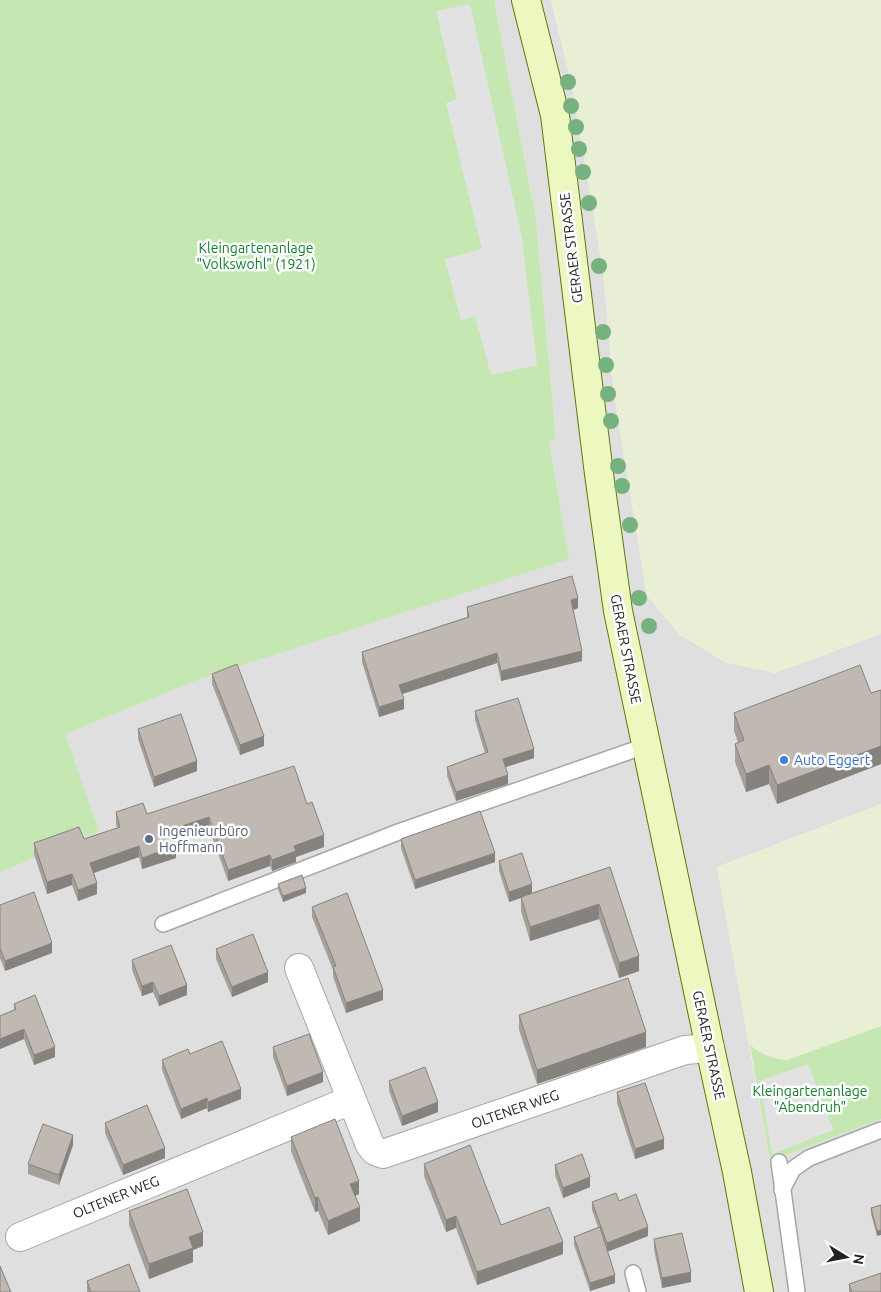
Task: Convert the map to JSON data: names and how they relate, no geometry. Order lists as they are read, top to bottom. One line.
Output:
{"streets":{"main road":["GERAER STRASSE"],"street":["OLTENER WEG"]},"crossings":[["GERAER STRASSE","OLTENER WEG"]],"parks":["Kleingartenanlage \"Volkswohl\" (1921)","Kleingartenanlage \"Abendruh\""],"places":["Auto Eggert","Ingenieurbüro Hoffmann"],"north":"right"}
